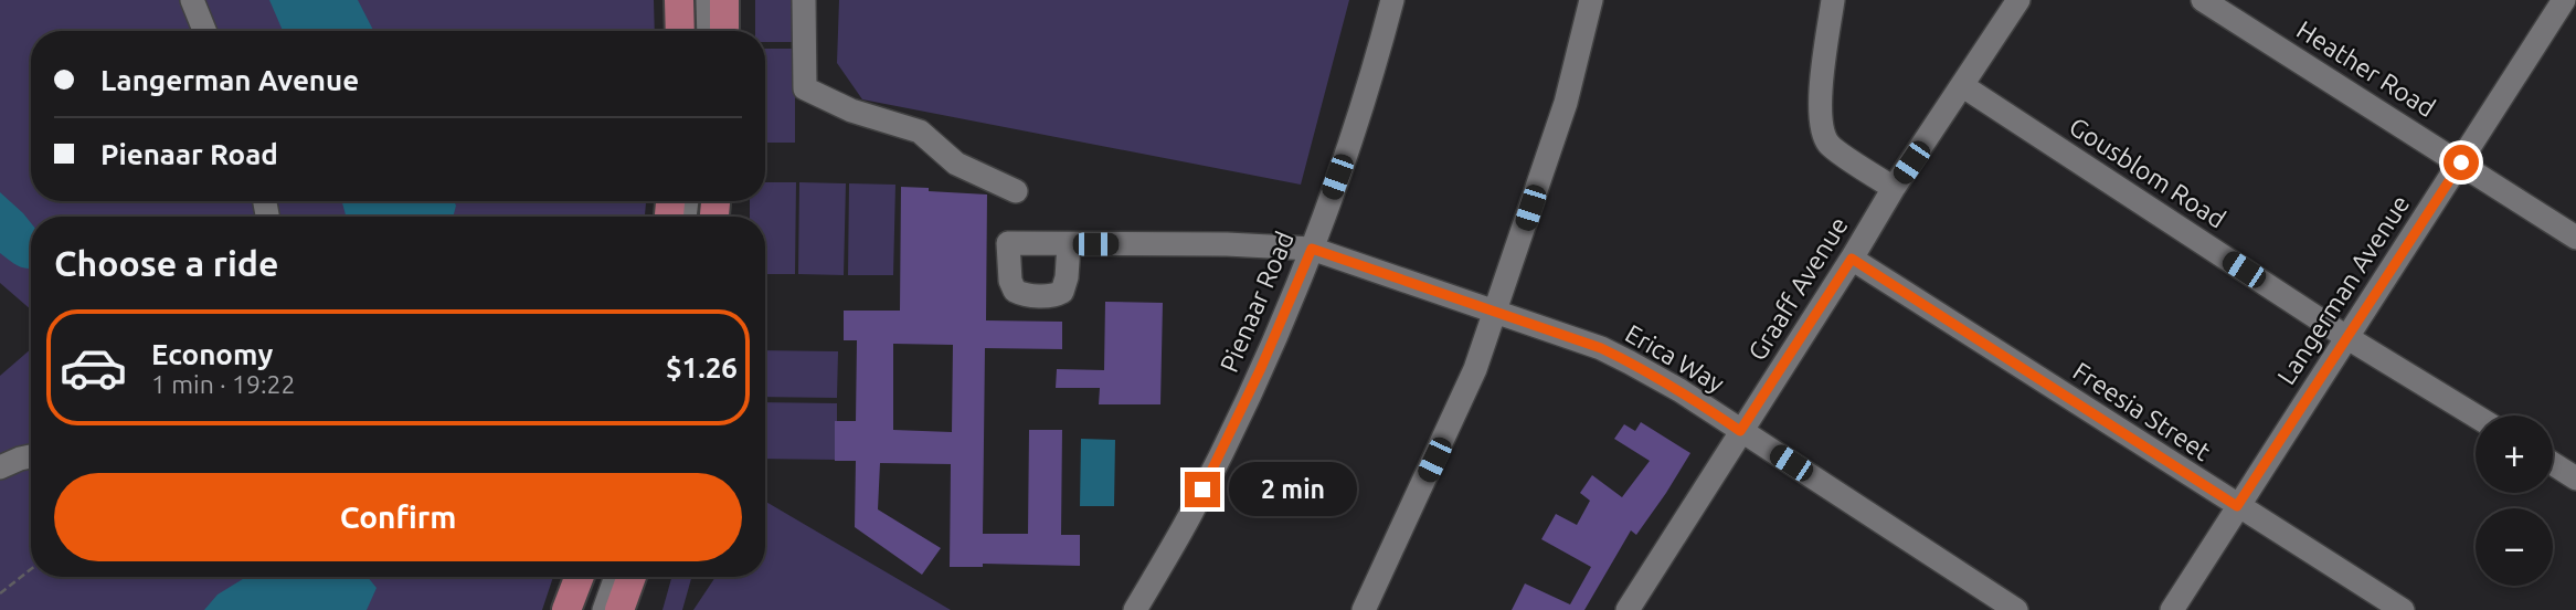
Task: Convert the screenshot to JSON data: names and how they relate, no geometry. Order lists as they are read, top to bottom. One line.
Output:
{"streets":{"street":["Heather Road","Gousblom Road","Graaff Avenue","Langerman Avenue","Pienaar Road","Erica Way","Freesia Street"]},"crossings":[["Heather Road","Langerman Avenue"],["Gousblom Road","Graaff Avenue"],["Gousblom Road","Langerman Avenue"],["Graaff Avenue","Erica Way"],["Graaff Avenue","Freesia Street"],["Langerman Avenue","Freesia Street"],["Pienaar Road","Erica Way"]],"page":{"banner":["Langerman Avenue","Pienaar Road"],"heading":"Choose a ride","list":[{"name":"Economy","note":"1 min · 19:22","value":"$1.26"}],"map_buttons":["+","−"],"buttons":"Confirm","bubble":"2 min"}}
